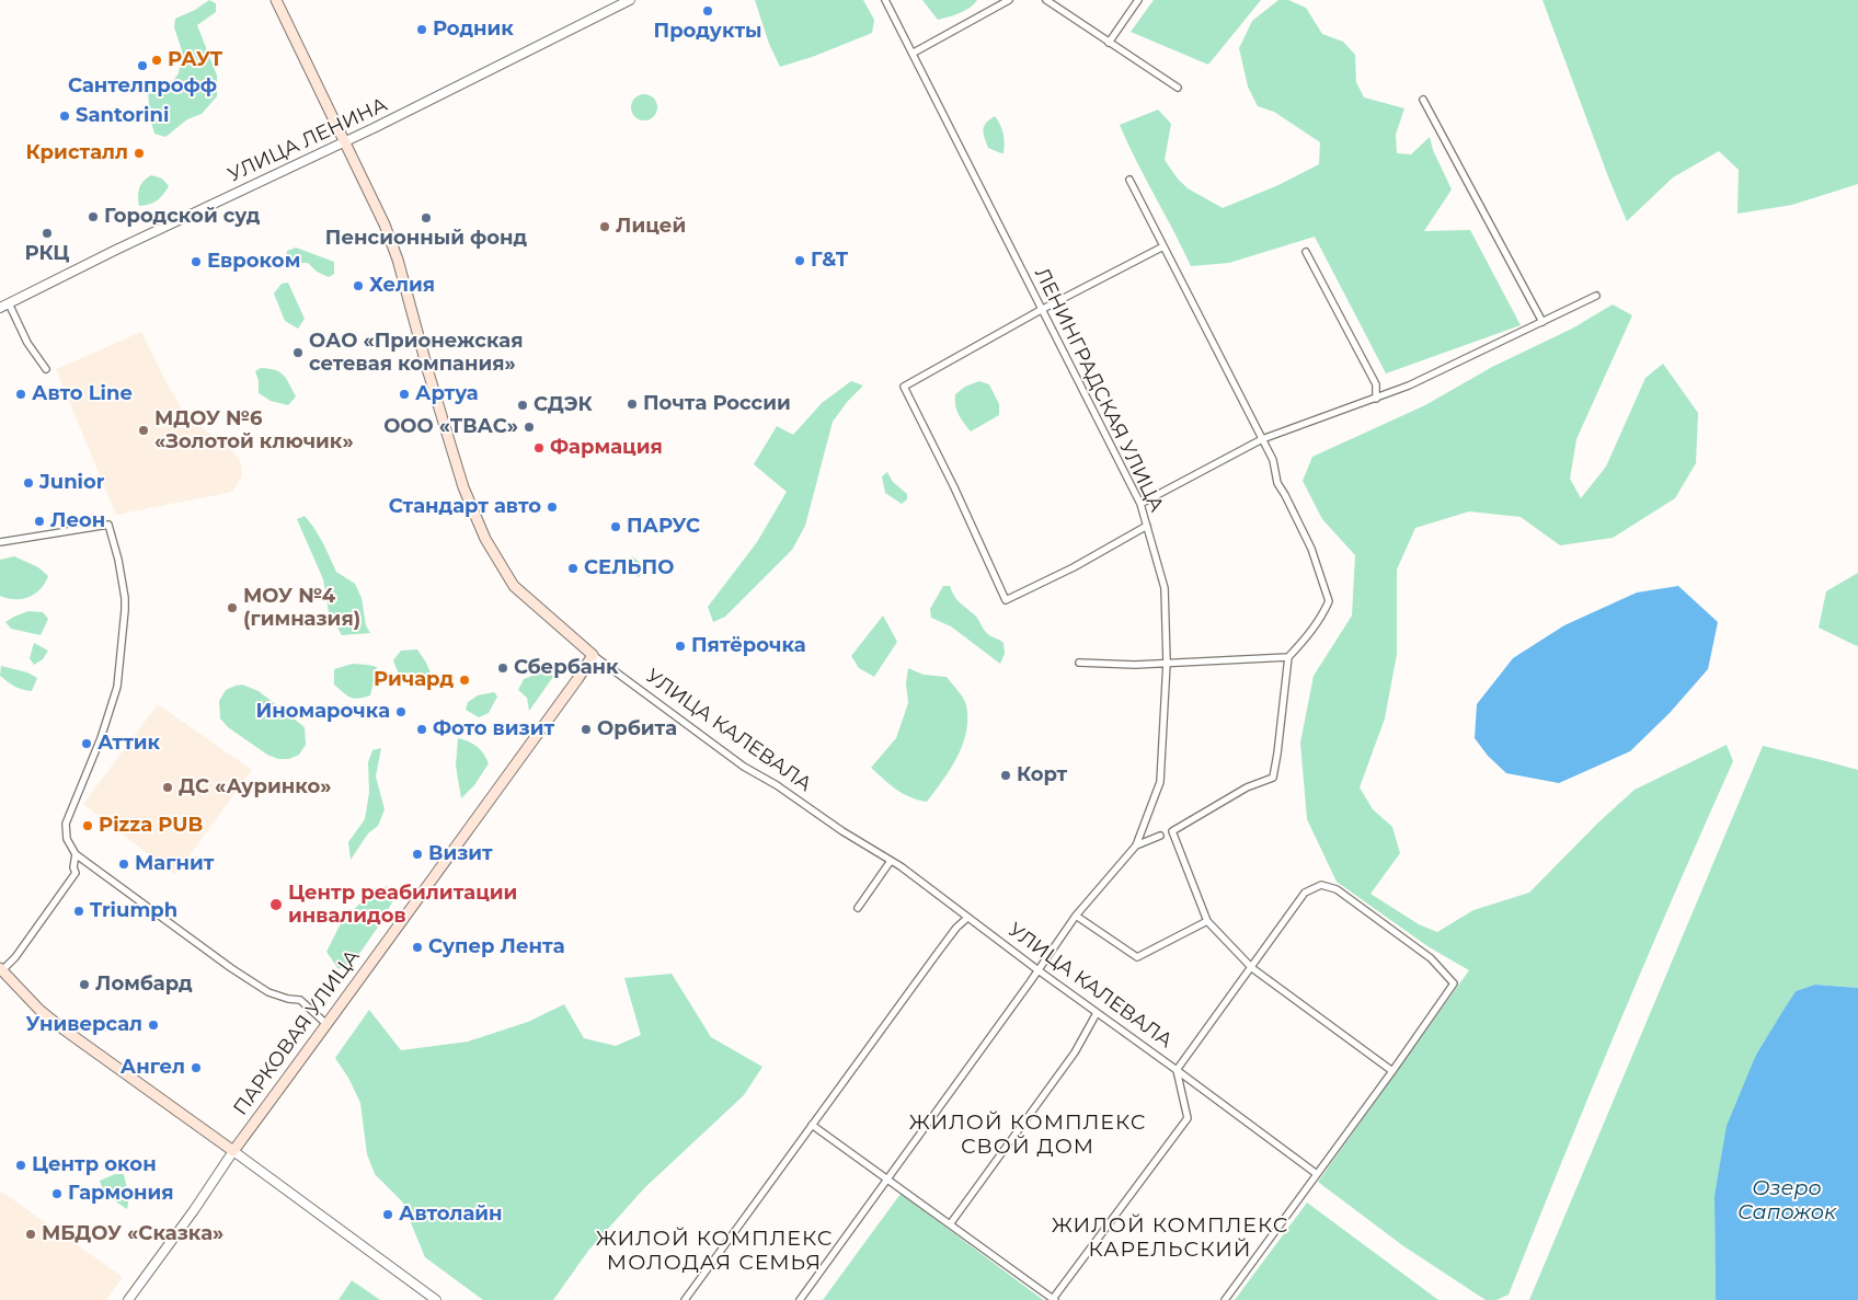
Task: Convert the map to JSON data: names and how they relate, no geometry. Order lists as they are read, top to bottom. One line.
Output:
{"streets":{"main road":["УЛИЦА КАЛЕВАЛА","ПАРКОВАЯ УЛИЦА"],"street":["УЛИЦА ЛЕНИНА","ЛЕНИНГРАДСКАЯ УЛИЦА"]},"crossings":[["УЛИЦА ЛЕНИНА","УЛИЦА КАЛЕВАЛА"],["ЛЕНИНГРАДСКАЯ УЛИЦА","УЛИЦА КАЛЕВАЛА"],["УЛИЦА КАЛЕВАЛА","ПАРКОВАЯ УЛИЦА"]],"districts":["ЖИЛОЙ КОМПЛЕКС СВОЙ ДОМ","ЖИЛОЙ КОМПЛЕКС КАРЕЛЬСКИЙ","ЖИЛОЙ КОМПЛЕКС МОЛОДАЯ СЕМЬЯ"],"water":["Озеро Сапожок"],"places":["Продукты","Родник","РАУТ","Сантелпрофф","Santorini","Кристалл","Городской суд","Пенсионный фонд","Лицей","РКЦ","Г&Т","Евроком","Хелия","ОАО «Прионежская сетевая компания»","Авто Line","Артуа","Почта России","СДЭК","ООО «ТВАС»","МДОУ №6 «Золотой ключик»","Фармация","Junior","Стандарт авто","Леон","ПАРУС","СЕЛЬПО","МОУ №4 (гимназия)","Пятёрочка","Сбербанк","Ричард","Иномарочка","Фото визит","Орбита","Аттик","Корт","ДС «Ауринко»","Pizza PUB","Визит","Магнит","Центр реабилитации инвалидов","Triumph","Супер Лента","Ломбард","Универсал","Ангел","Центр окон","Гармония","Автолайн","МБДОУ «Сказка»"]}
